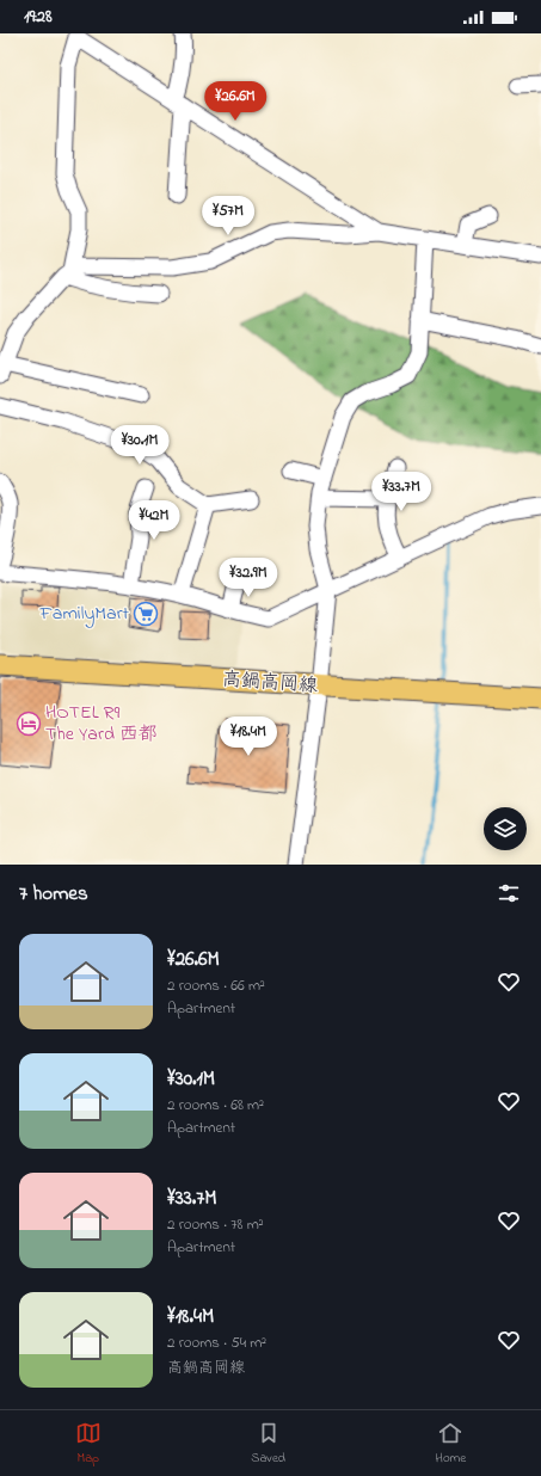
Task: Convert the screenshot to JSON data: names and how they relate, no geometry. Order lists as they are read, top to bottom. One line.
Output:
{"streets":{"main road":["高鍋高岡線"]},"places":{"supermarket":["FamilyMart"],"hotel":["HOTEL R9 The Yard 西都"]},"page":{"status":"19:28","price":["¥26.6M","¥57M","¥30.1M","¥33.7M","¥42M","¥32.9M","¥18.4M"],"heading":"7 homes","list":[{"name":"¥26.6M","note":"2 rooms · 66 m² · Apartment"},{"name":"¥30.1M","note":"2 rooms · 68 m² · Apartment"},{"name":"¥33.7M","note":"2 rooms · 78 m² · Apartment"},{"name":"¥18.4M","note":"2 rooms · 54 m² · 高鍋高岡線"}],"tabs":["Map","Saved","Home"]}}
